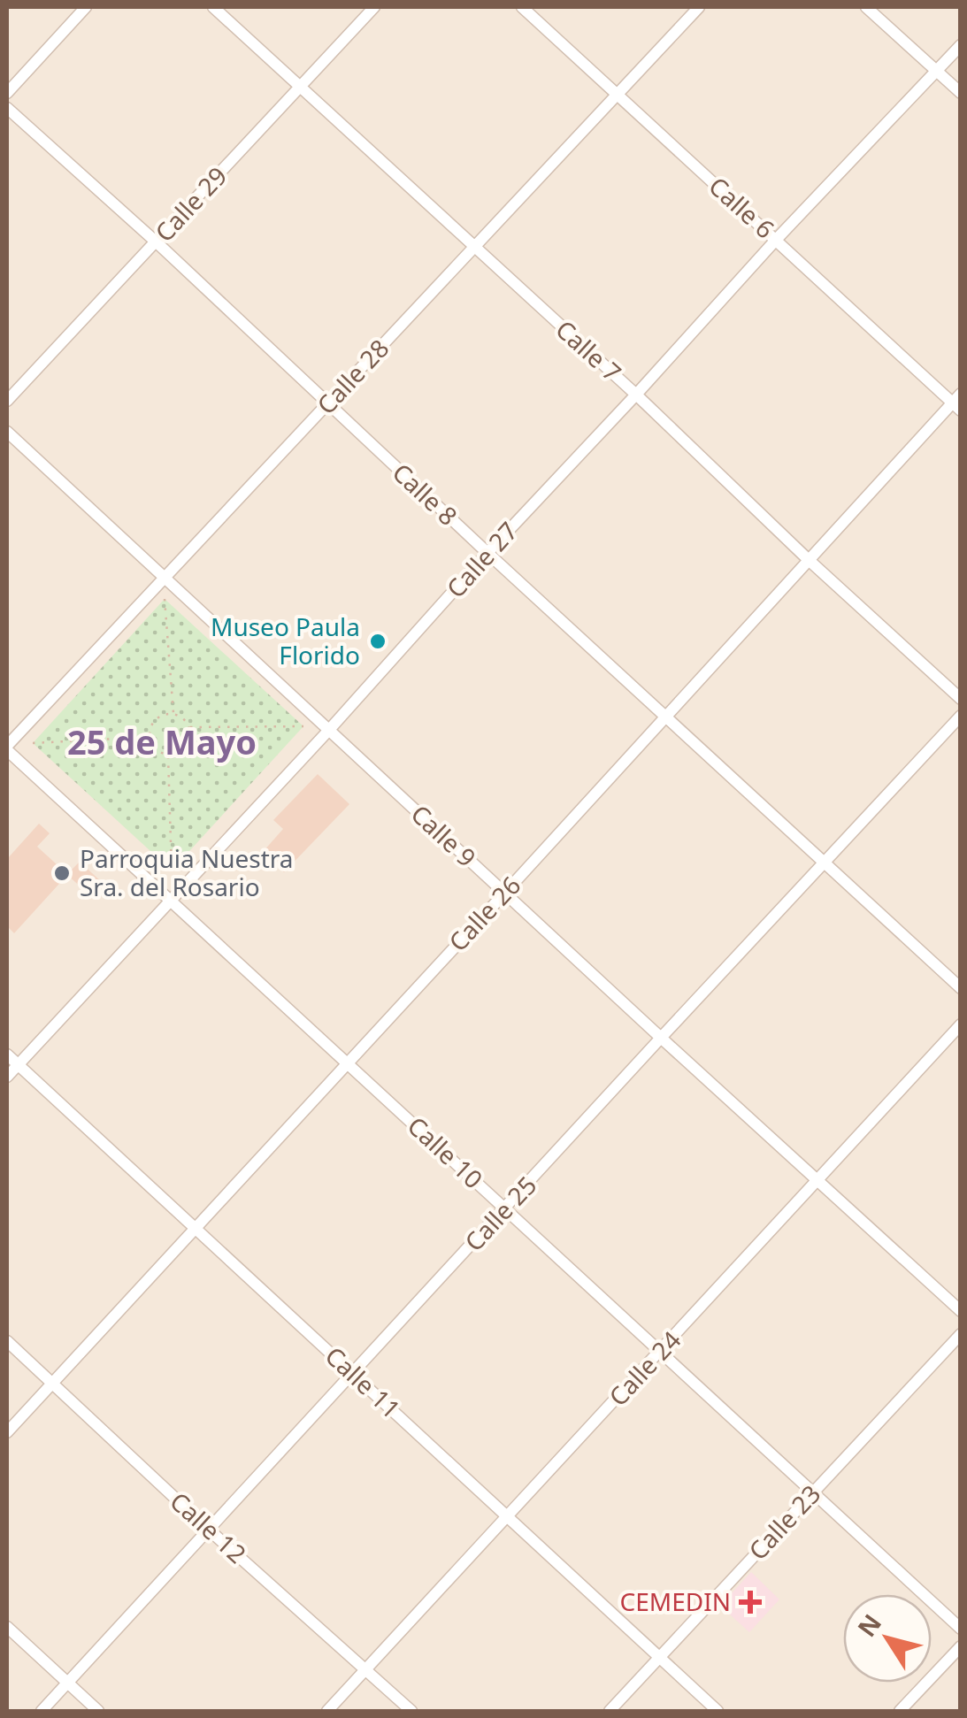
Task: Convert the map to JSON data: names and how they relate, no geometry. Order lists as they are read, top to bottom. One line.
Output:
{"streets":{"street":["Calle 29","Calle 6","Calle 7","Calle 28","Calle 8","Calle 27","Calle 9","Calle 26","Calle 10","Calle 25","Calle 24","Calle 11","Calle 23","Calle 12"]},"crossings":[["Calle 29","Calle 7"],["Calle 29","Calle 8"],["Calle 6","Calle 28"],["Calle 6","Calle 27"],["Calle 6","Calle 26"],["Calle 7","Calle 28"],["Calle 7","Calle 27"],["Calle 7","Calle 26"],["Calle 28","Calle 8"],["Calle 28","Calle 9"],["Calle 28","Calle 10"],["Calle 8","Calle 27"],["Calle 8","Calle 26"],["Calle 8","Calle 25"],["Calle 27","Calle 9"],["Calle 27","Calle 10"],["Calle 27","Calle 11"],["Calle 9","Calle 26"],["Calle 9","Calle 25"],["Calle 9","Calle 24"],["Calle 26","Calle 10"],["Calle 26","Calle 11"],["Calle 26","Calle 12"],["Calle 10","Calle 25"],["Calle 10","Calle 24"],["Calle 10","Calle 23"],["Calle 25","Calle 11"],["Calle 25","Calle 12"],["Calle 24","Calle 11"],["Calle 24","Calle 12"],["Calle 11","Calle 23"]],"districts":["25 de Mayo"],"places":{"other":["Museo Paula Florido","Parroquia Nuestra Sra. del Rosario"],"health":["CEMEDIN"]},"north":"top left"}
